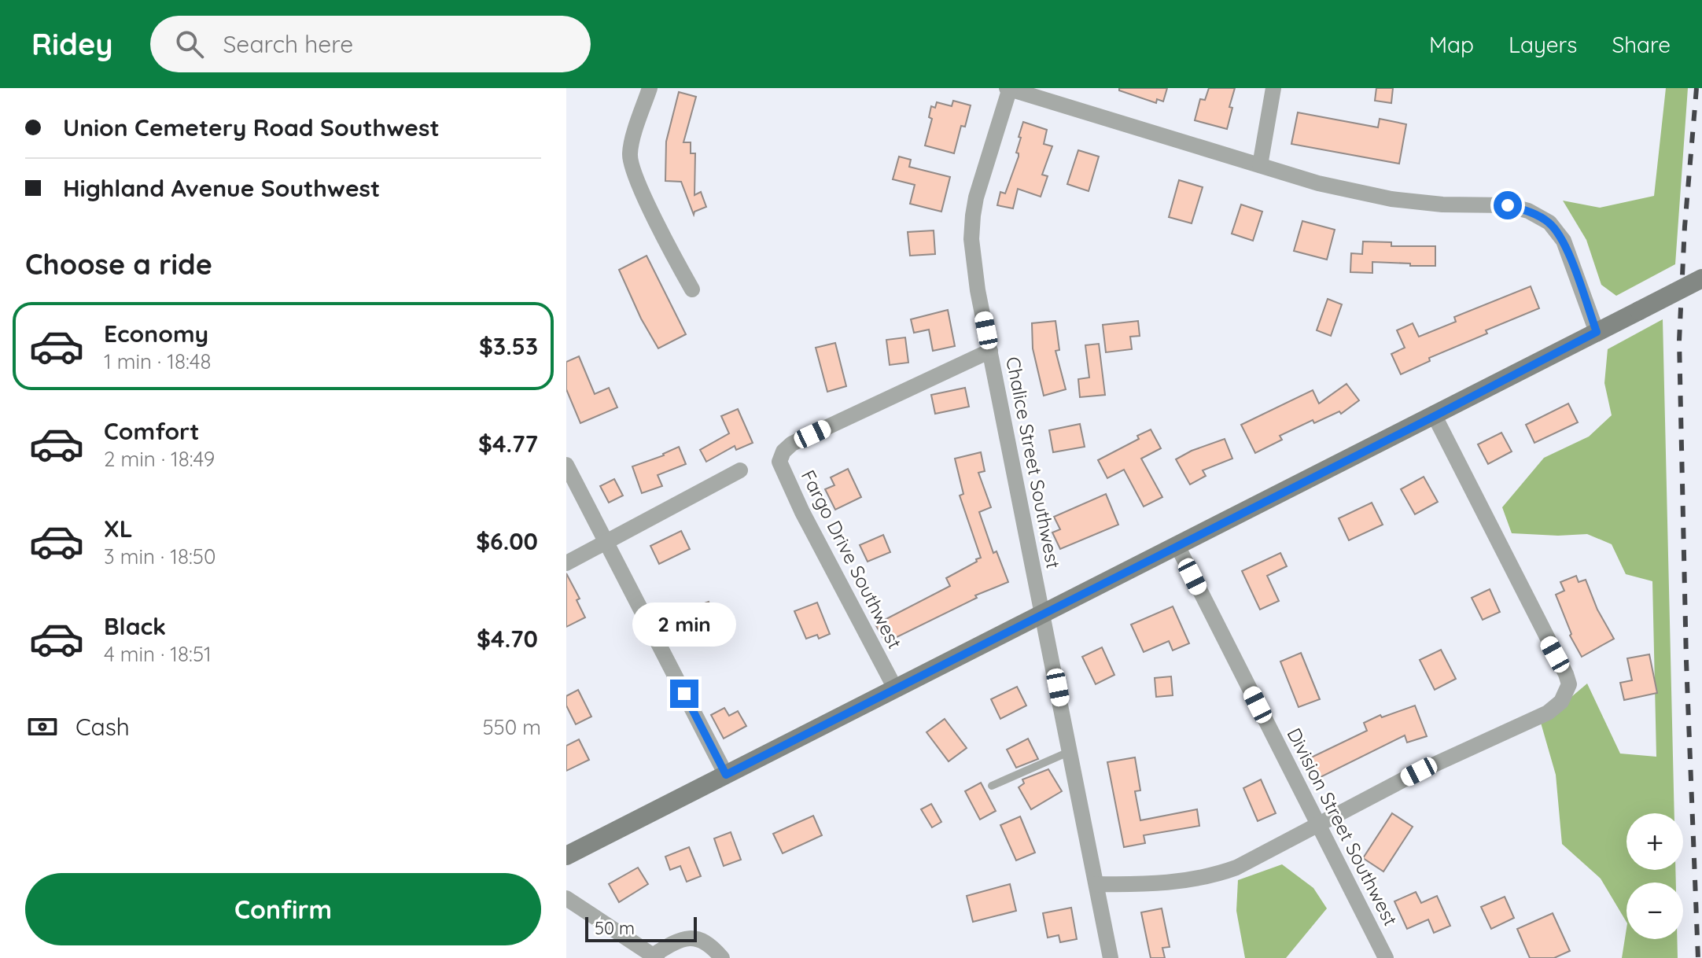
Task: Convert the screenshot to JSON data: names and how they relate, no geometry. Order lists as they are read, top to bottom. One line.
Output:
{"streets":{"street":["Chalice Street Southwest","Fargo Drive Southwest","Division Street Southwest"]},"crossings":[["Chalice Street Southwest","Fargo Drive Southwest"]],"scale_bar":"50 m","page":{"header":"Ridey","search":"Search here","nav":["Map","Layers","Share"],"banner":["Union Cemetery Road Southwest","Highland Avenue Southwest"],"heading":"Choose a ride","list":[{"name":"Economy","note":"1 min · 18:48","value":"$3.53"},{"name":"Comfort","note":"2 min · 18:49","value":"$4.77"},{"name":"XL","note":"3 min · 18:50","value":"$6.00"},{"name":"Black","note":"4 min · 18:51","value":"$4.70"}],"bubble":"2 min","pay":["Cash","550 m"],"map_buttons":["+","−"],"buttons":"Confirm","scale":"50 m"}}
